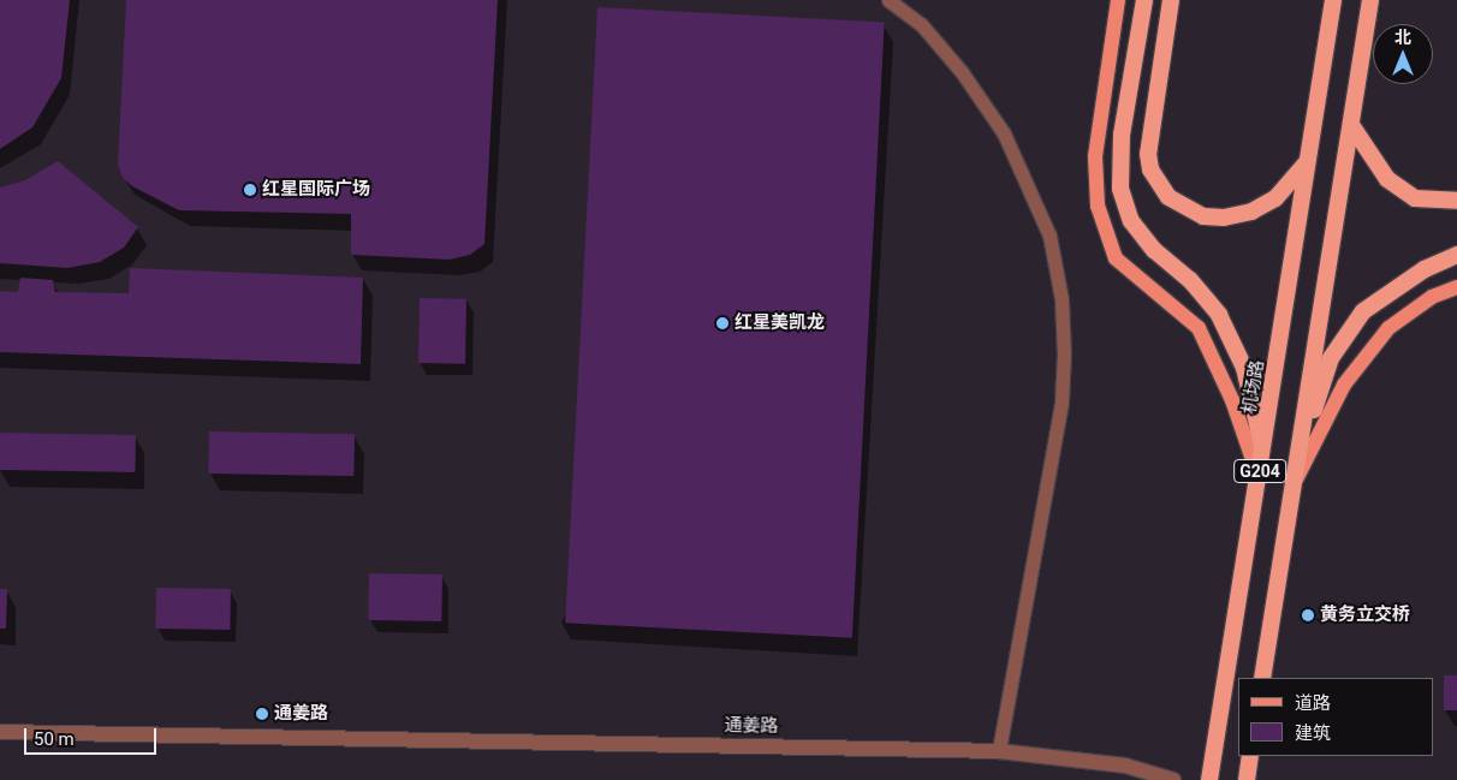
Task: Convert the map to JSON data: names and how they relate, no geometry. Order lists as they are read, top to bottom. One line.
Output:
{"streets":{"highway":["机场路","G204"],"street":["通姜路"]},"places":["红星国际广场","红星美凯龙","黄务立交桥","通姜路"],"legend":["道路","建筑"],"scale_bar":"50 m","north":"top"}
